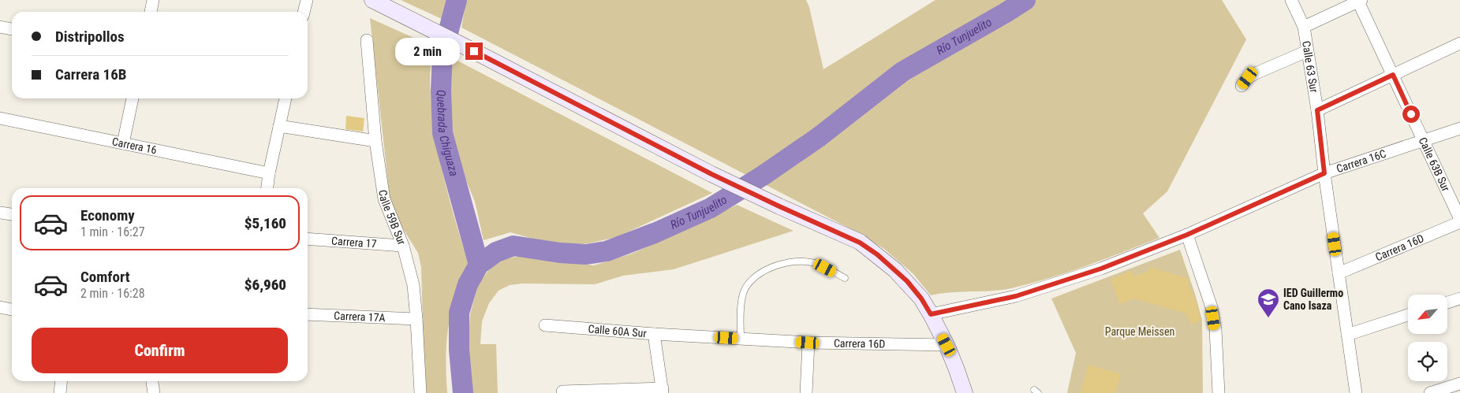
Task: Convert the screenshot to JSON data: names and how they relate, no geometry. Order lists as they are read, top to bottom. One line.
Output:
{"streets":{"street":["Calle 63 Sur","Carrera 16","Carrera 16C","Calle 63B Sur","Calle 59B Sur","Carrera 17","Carrera 16D","Carrera 17A","Calle 60A Sur"]},"crossings":[["Calle 63 Sur","Carrera 16C"],["Calle 63 Sur","Carrera 16D"],["Carrera 16C","Calle 63B Sur"],["Calle 59B Sur","Carrera 17"],["Calle 59B Sur","Carrera 17A"],["Carrera 16D","Calle 60A Sur"]],"water":["Río Tunjuelito","Quebrada Chiguaza"],"parks":["Parque Meissen"],"places":{"school or university":["IED Guillermo Cano Isaza"]},"north":"bottom left","page":{"banner":["Distripollos","Carrera 16B"],"bubble":"2 min","list":[{"name":"Economy","note":"1 min · 16:27","value":"$5,160"},{"name":"Comfort","note":"2 min · 16:28","value":"$6,960"}],"buttons":"Confirm"}}
